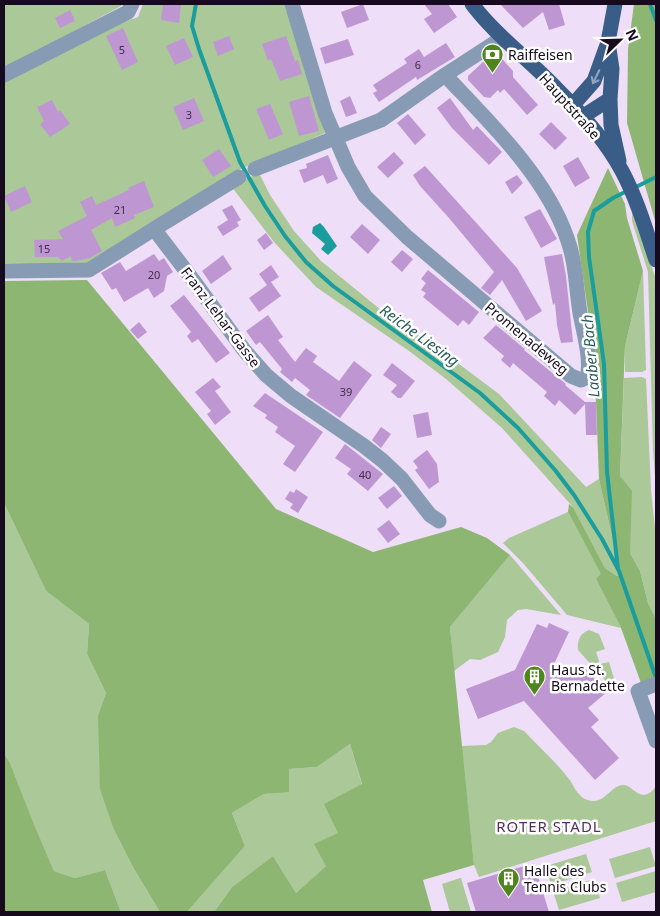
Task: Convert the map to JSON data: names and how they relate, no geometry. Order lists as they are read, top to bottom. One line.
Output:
{"streets":{"main road":["Hauptstraße"],"street":["Franz Lehar-Gasse","Promenadeweg"]},"districts":["ROTER STADL"],"water":["Reiche Liesing","Laaber Bach"],"places":{"bank":["Raiffeisen"],"building":["Haus St. Bernadette","Halle des Tennis Clubs"]},"house_numbers":["5","6","3","21","15","20","39","40"],"north":"top right"}
